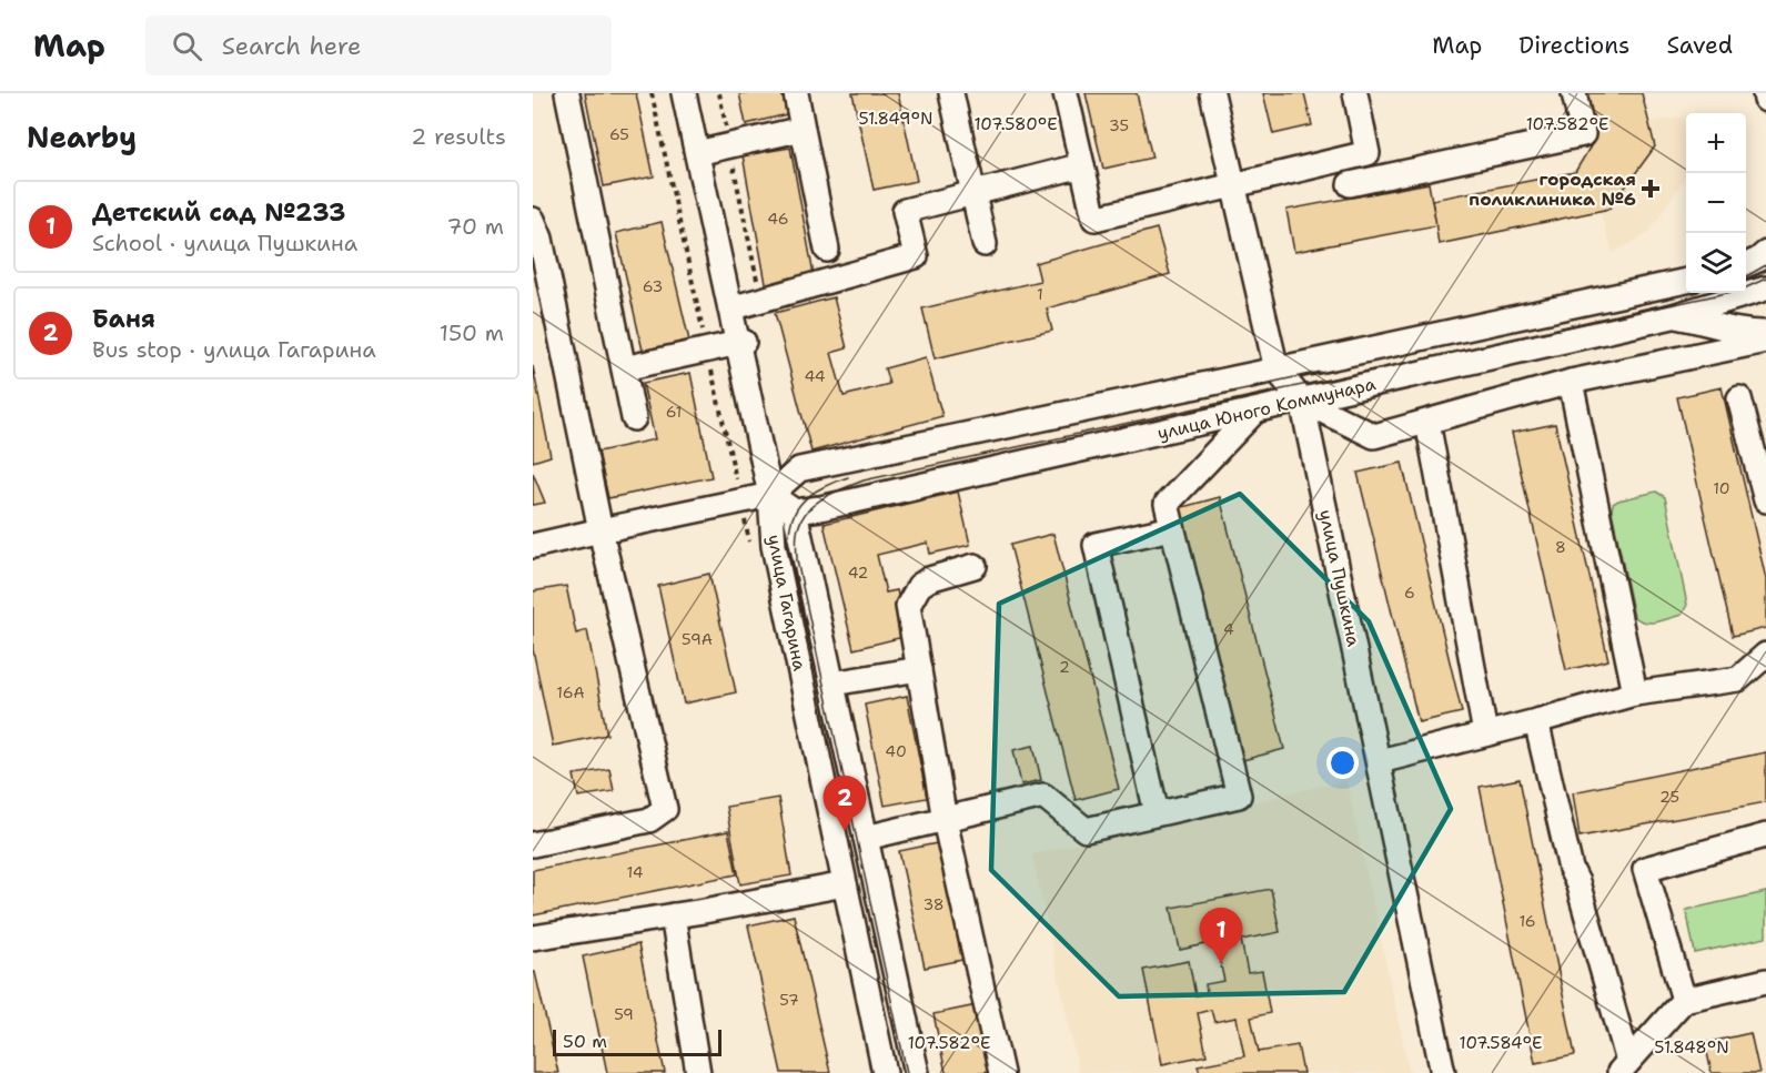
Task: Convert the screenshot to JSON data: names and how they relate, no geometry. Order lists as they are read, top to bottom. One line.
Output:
{"streets":{"street":["улица Юного Коммунара","улица Пушкина","улица Гагарина"]},"crossings":[["улица Юного Коммунара","улица Пушкина"],["улица Юного Коммунара","улица Гагарина"]],"places":{"health":["городская поликлиника №6"]},"house_numbers":["35","65","46","63","1","44","61","10","8","42","6","4","59А","2","16А","40","25","14","38","16","57","59"],"scale_bar":"50 m","page":{"header":"Map","search":"Search here","nav":["Map","Directions","Saved"],"heading":["Nearby","2 results"],"map_buttons":["+","−"],"list":[{"mark":"1","name":"Детский сад №233","note":"School · улица Пушкина","value":"70 m"},{"mark":"2","name":"Баня","note":"Bus stop · улица Гагарина","value":"150 m"}],"pins":["2","1"],"scale":"50 m"},"coordinates":["51.849°N","107.580°E","107.582°E","107.584°E","51.848°N"]}
